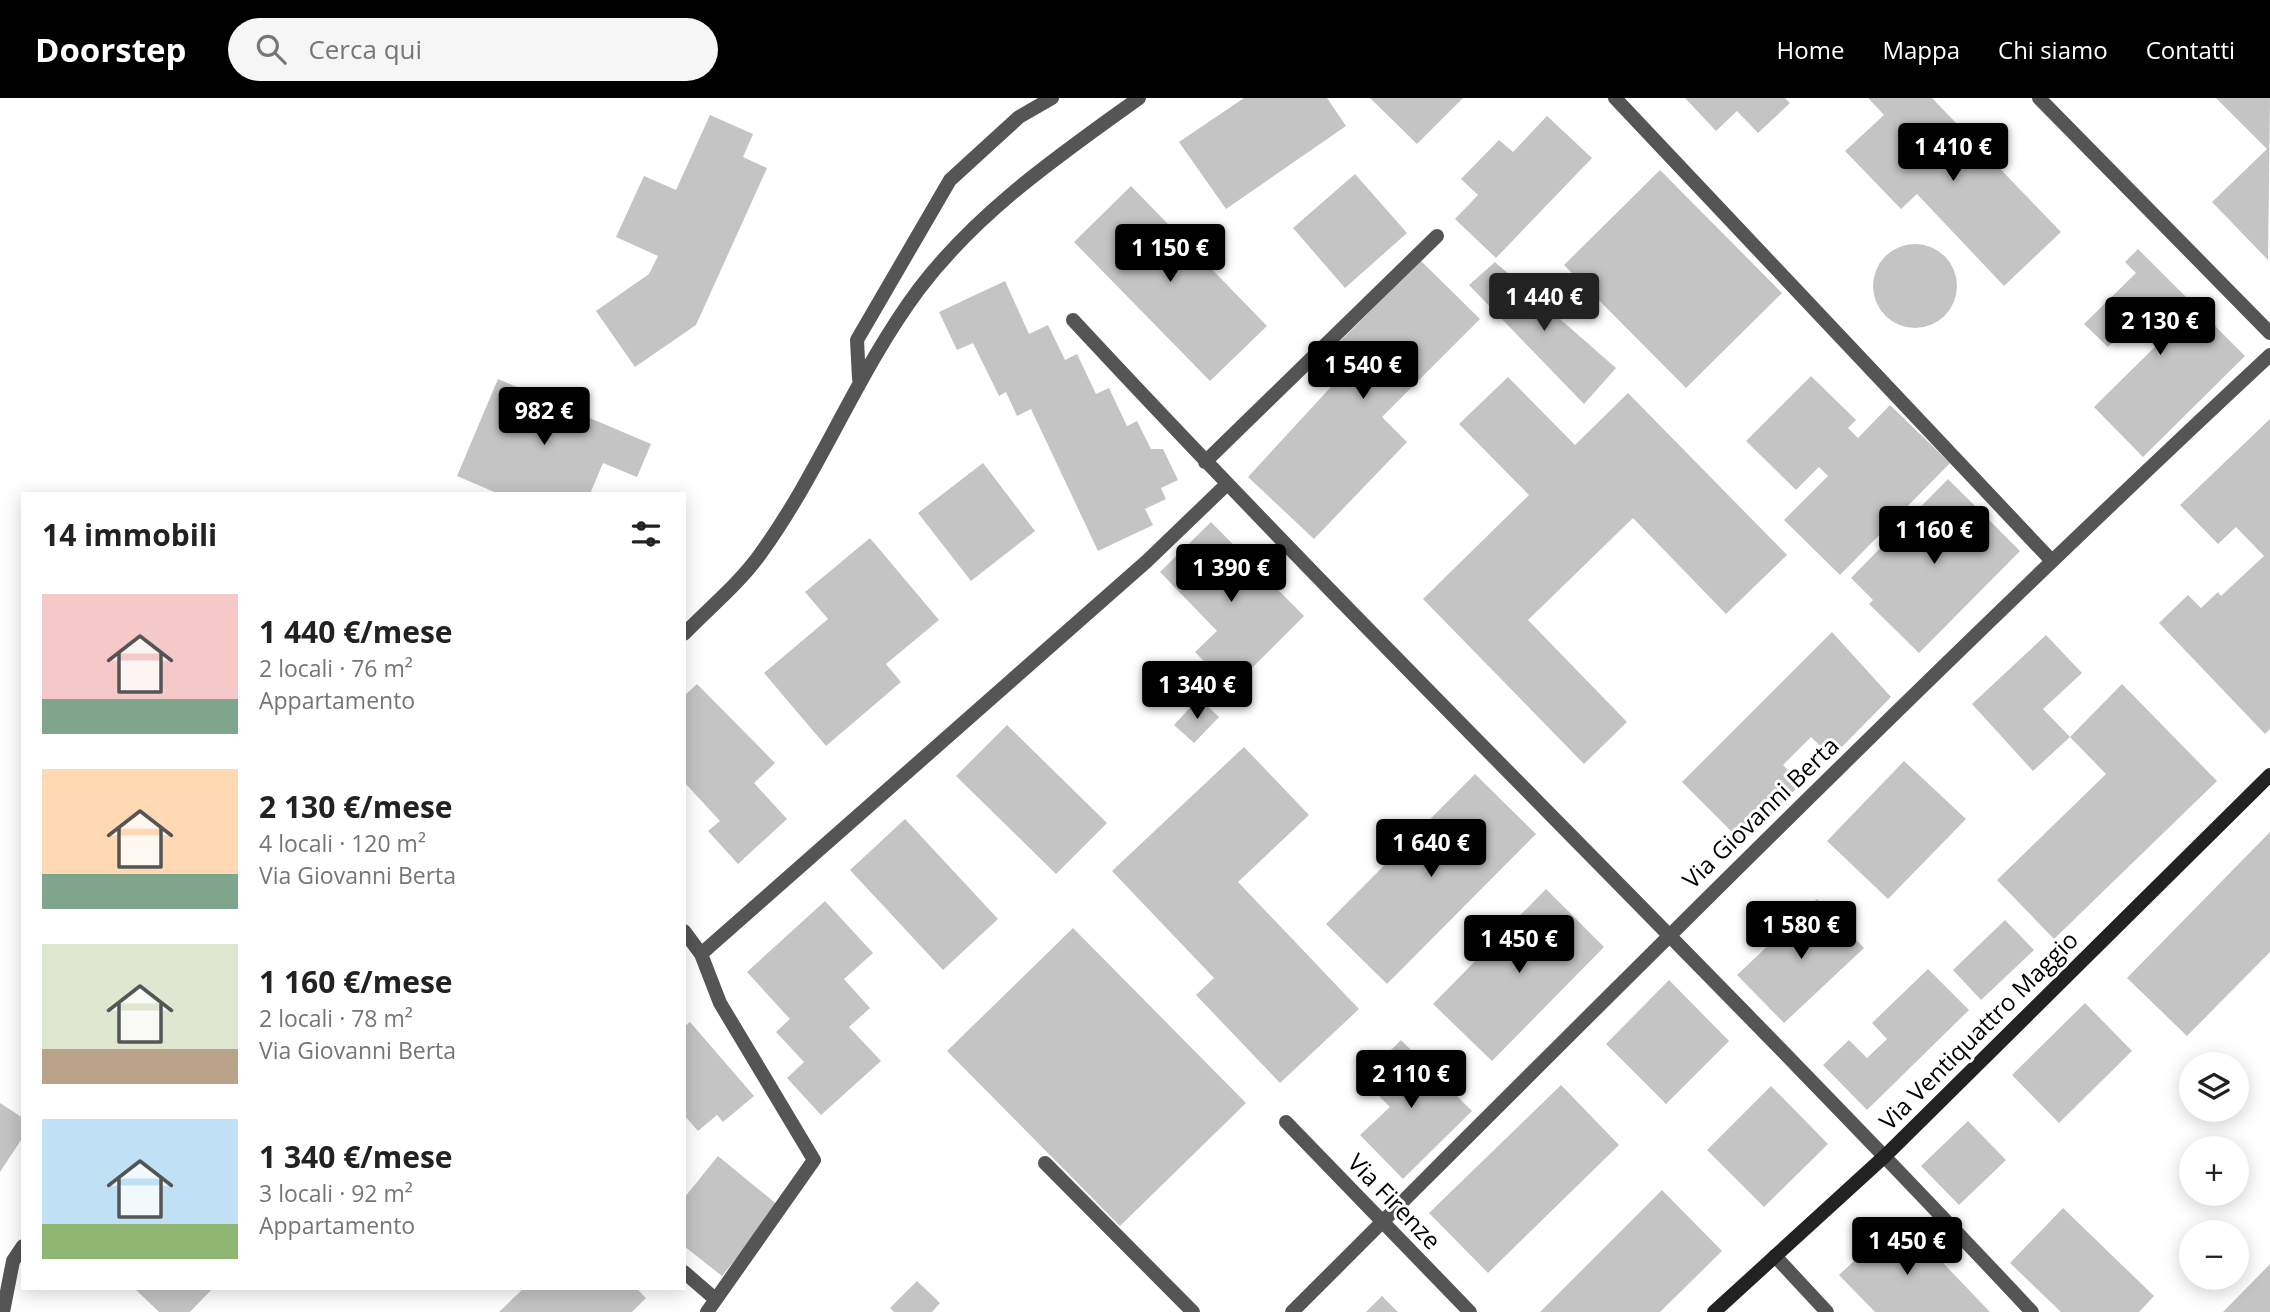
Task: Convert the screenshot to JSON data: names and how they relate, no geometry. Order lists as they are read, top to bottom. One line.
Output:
{"streets":{"main road":["Via Ventiquattro Maggio"],"street":["Via Giovanni Berta","Via Firenze"]},"crossings":[["Via Giovanni Berta","Via Firenze"]],"page":{"header":"Doorstep","search":"Cerca qui","nav":["Home","Mappa","Chi siamo","Contatti"],"price":["1 410 €","1 150 €","1 440 €","2 130 €","1 540 €","982 €","1 160 €","1 390 €","1 340 €","1 640 €","1 580 €","1 450 €","2 110 €","1 450 €"],"heading":"14 immobili","list":[{"name":"1 440 €/mese","note":"2 locali · 76 m² · Appartamento"},{"name":"2 130 €/mese","note":"4 locali · 120 m² · Via Giovanni Berta"},{"name":"1 160 €/mese","note":"2 locali · 78 m² · Via Giovanni Berta"},{"name":"1 340 €/mese","note":"3 locali · 92 m² · Appartamento"}],"map_buttons":["+","−"]}}
